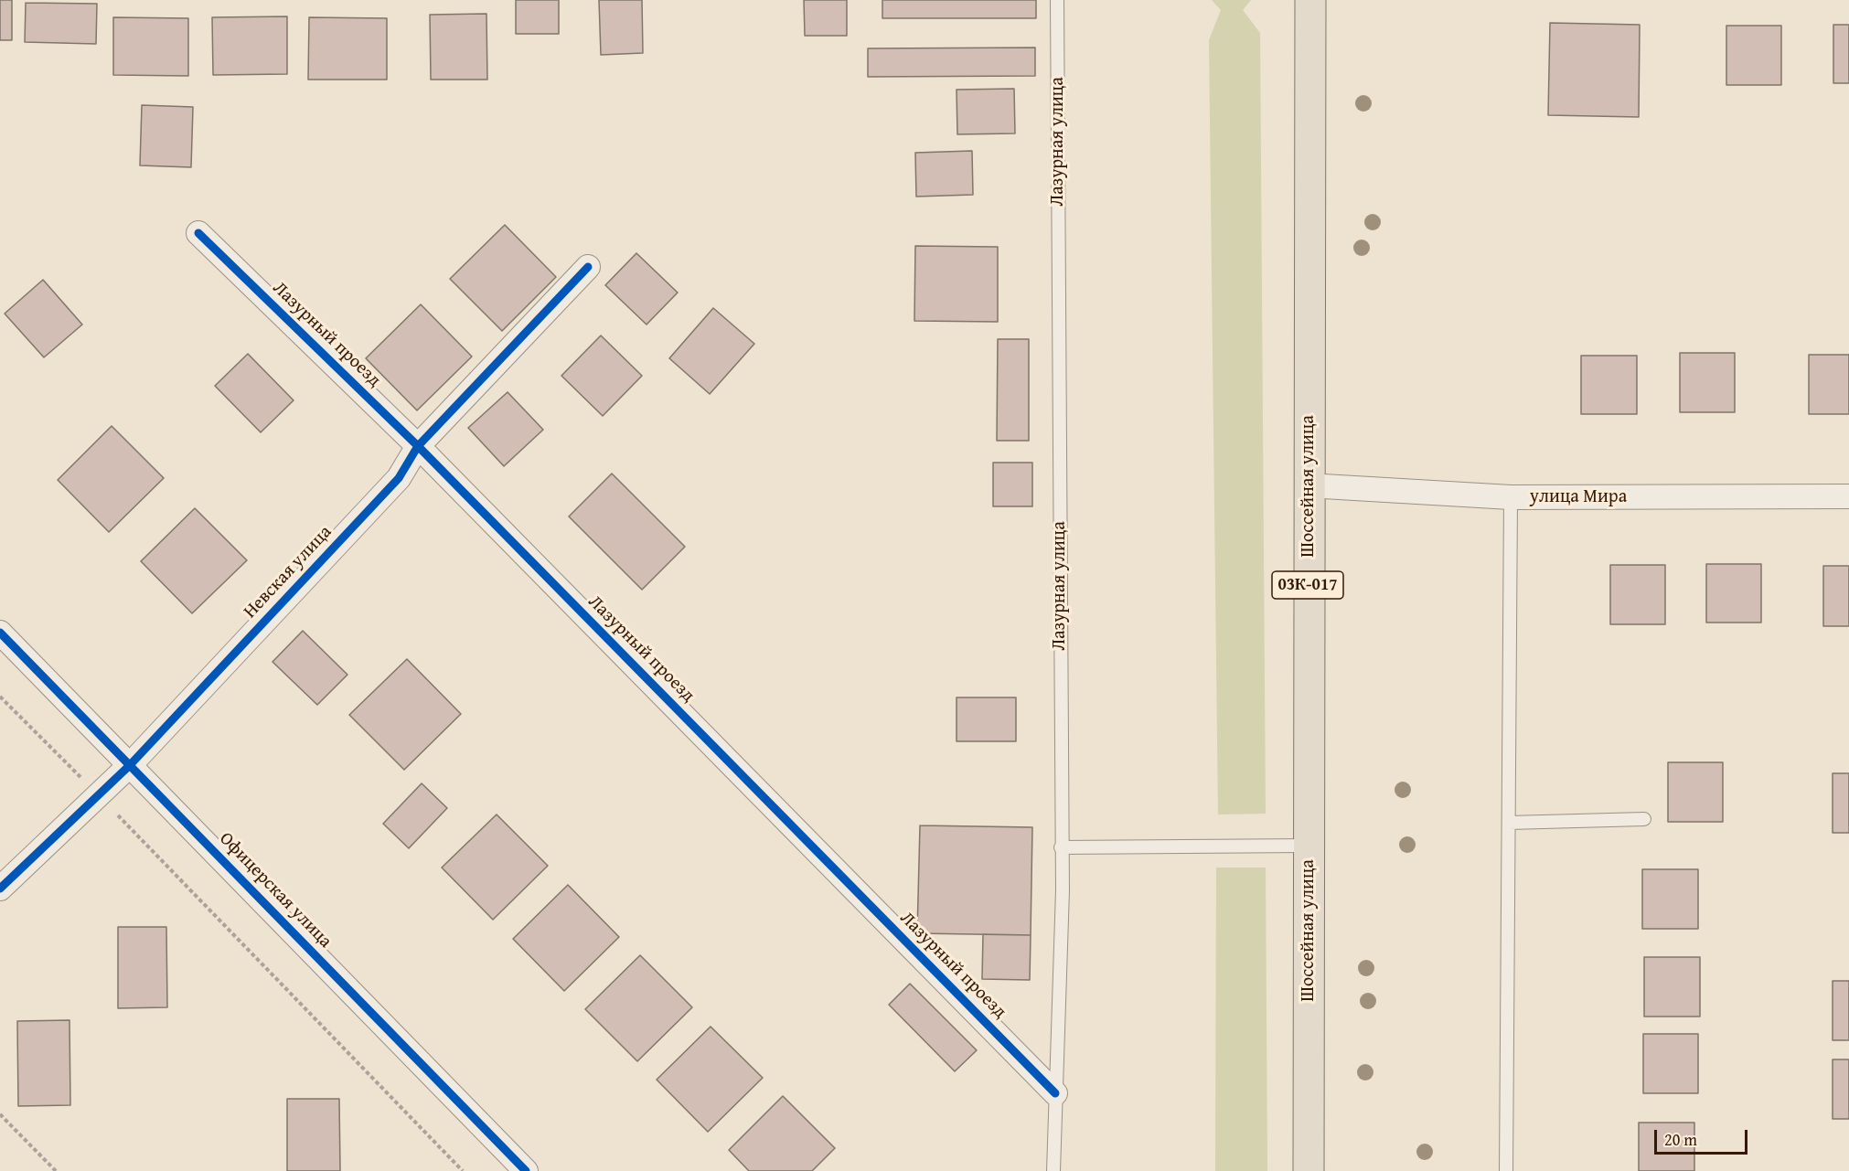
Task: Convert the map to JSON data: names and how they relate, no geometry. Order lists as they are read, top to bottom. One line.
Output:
{"streets":{"main road":["Шоссейная улица","03К-017"],"street":["Лазурный проезд","улица Мира","Невская улица","Офицерская улица"],"lane":["Лазурная улица"]},"crossings":[["Лазурная улица","Лазурный проезд"],["Лазурный проезд","Невская улица"],["Шоссейная улица","улица Мира"],["Невская улица","Офицерская улица"]],"scale_bar":"20 m"}
